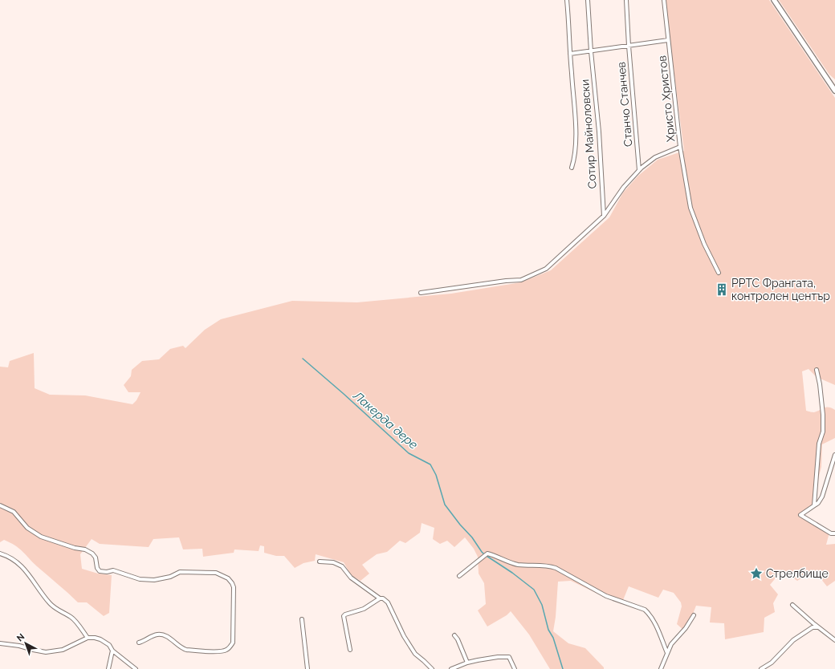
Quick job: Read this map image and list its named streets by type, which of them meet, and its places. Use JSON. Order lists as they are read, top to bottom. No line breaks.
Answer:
{"streets":{"street":["Христо Христов","Станчо Станчев","Сотир Майноловски"]},"crossings":[["Христо Христов","Станчо Станчев"],["Христо Христов","Сотир Майноловски"]],"water":["Лакерда дере"],"places":{"building":["РРТС Франгата, контролен център"],"place":["Стрелбище"]},"north":"top left"}
